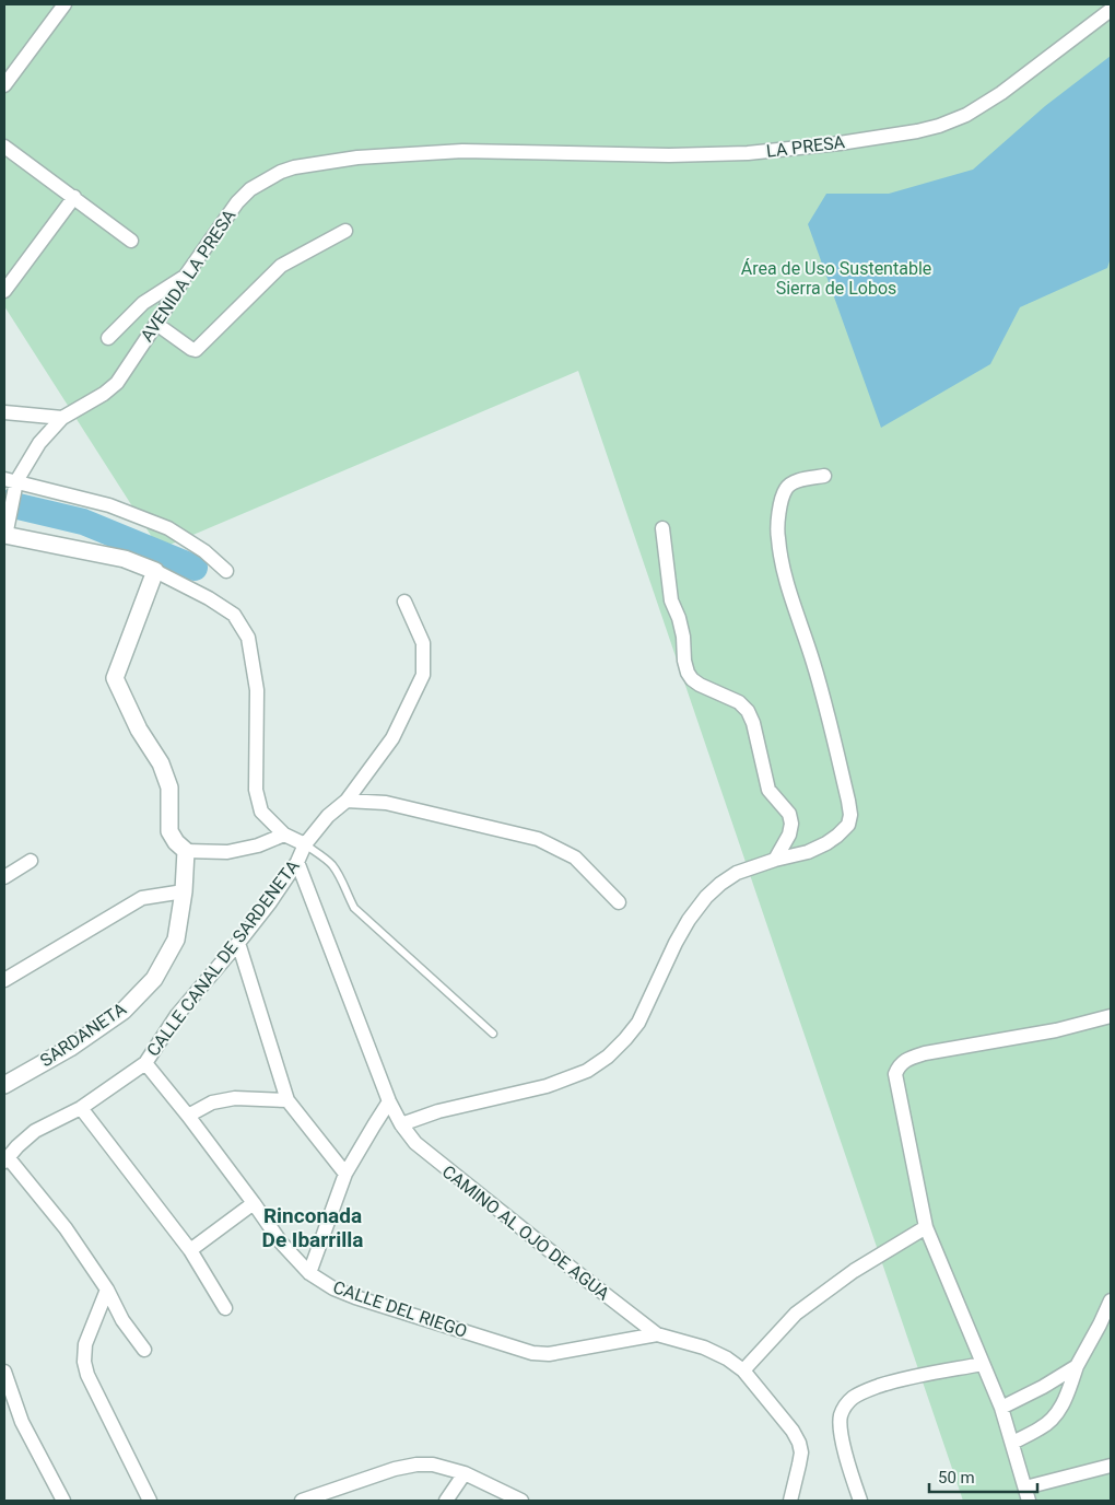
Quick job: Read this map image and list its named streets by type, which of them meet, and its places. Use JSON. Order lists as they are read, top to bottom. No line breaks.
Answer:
{"streets":{"street":["LA PRESA","AVENIDA LA PRESA","CALLE CANAL DE SARDENETA","SARDANETA","CAMINO AL OJO DE AGUA","CALLE DEL RIEGO"]},"crossings":[["LA PRESA","AVENIDA LA PRESA"],["CALLE CANAL DE SARDENETA","CAMINO AL OJO DE AGUA"],["CALLE CANAL DE SARDENETA","CALLE DEL RIEGO"],["CAMINO AL OJO DE AGUA","CALLE DEL RIEGO"]],"districts":["Rinconada De Ibarrilla"],"parks":["Área de Uso Sustentable Sierra de Lobos"],"scale_bar":"50 m"}
